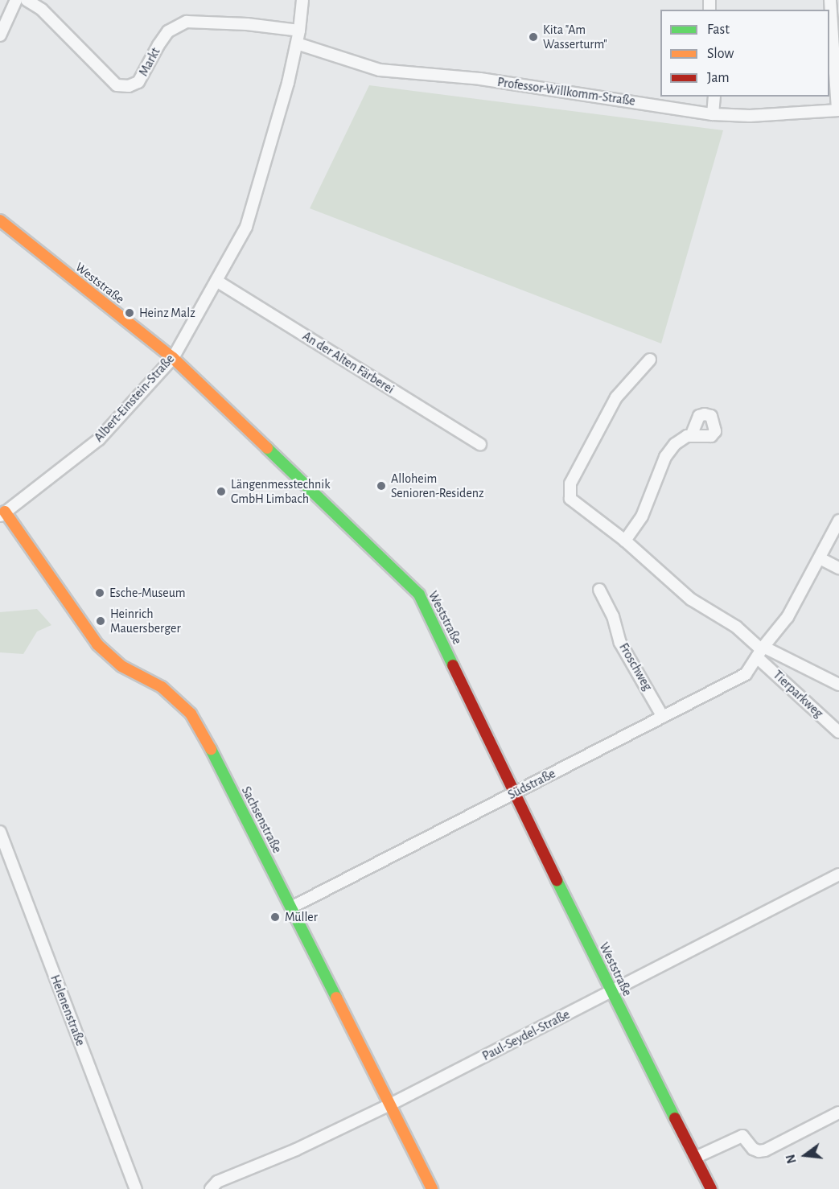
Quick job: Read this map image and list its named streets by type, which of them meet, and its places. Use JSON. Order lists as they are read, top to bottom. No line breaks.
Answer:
{"streets":{"main road":["Weststraße","Sachsenstraße"],"street":["Markt","Professor-Willkomm-Straße","An der Alten Färberei","Albert-Einstein-Straße","Froschweg","Tierparkweg","Südstraße","Helenenstraße","Paul-Seydel-Straße"]},"crossings":[["Markt","Albert-Einstein-Straße"],["Professor-Willkomm-Straße","Albert-Einstein-Straße"],["Weststraße","Albert-Einstein-Straße"],["Weststraße","Südstraße"],["Weststraße","Paul-Seydel-Straße"],["An der Alten Färberei","Albert-Einstein-Straße"],["Albert-Einstein-Straße","Sachsenstraße"],["Froschweg","Südstraße"],["Tierparkweg","Südstraße"],["Südstraße","Sachsenstraße"],["Sachsenstraße","Paul-Seydel-Straße"]],"places":["Kita \"Am Wasserturm\"","Heinz Malz","Alloheim Senioren-Residenz","Längenmesstechnik GmbH Limbach","Esche-Museum","Heinrich Mauersberger","Müller"],"legend":["Fast","Slow","Jam"],"north":"left"}
